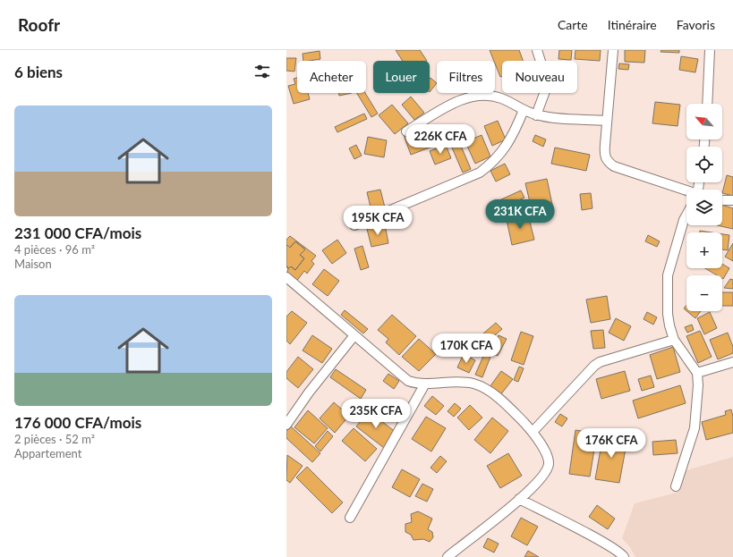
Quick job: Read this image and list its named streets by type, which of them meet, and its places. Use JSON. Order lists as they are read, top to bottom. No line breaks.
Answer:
{"north":"top left","page":{"header":"Roofr","nav":["Carte","Itinéraire","Favoris"],"heading":"6 biens","chip":["Acheter","Louer","Filtres","Nouveau"],"list":[{"name":"231 000 CFA/mois","note":"4 pièces · 96 m² · Maison"},{"name":"176 000 CFA/mois","note":"2 pièces · 52 m² · Appartement"}],"map_buttons":["+","−"],"price":["226K CFA","231K CFA","195K CFA","170K CFA","235K CFA","176K CFA"]}}
